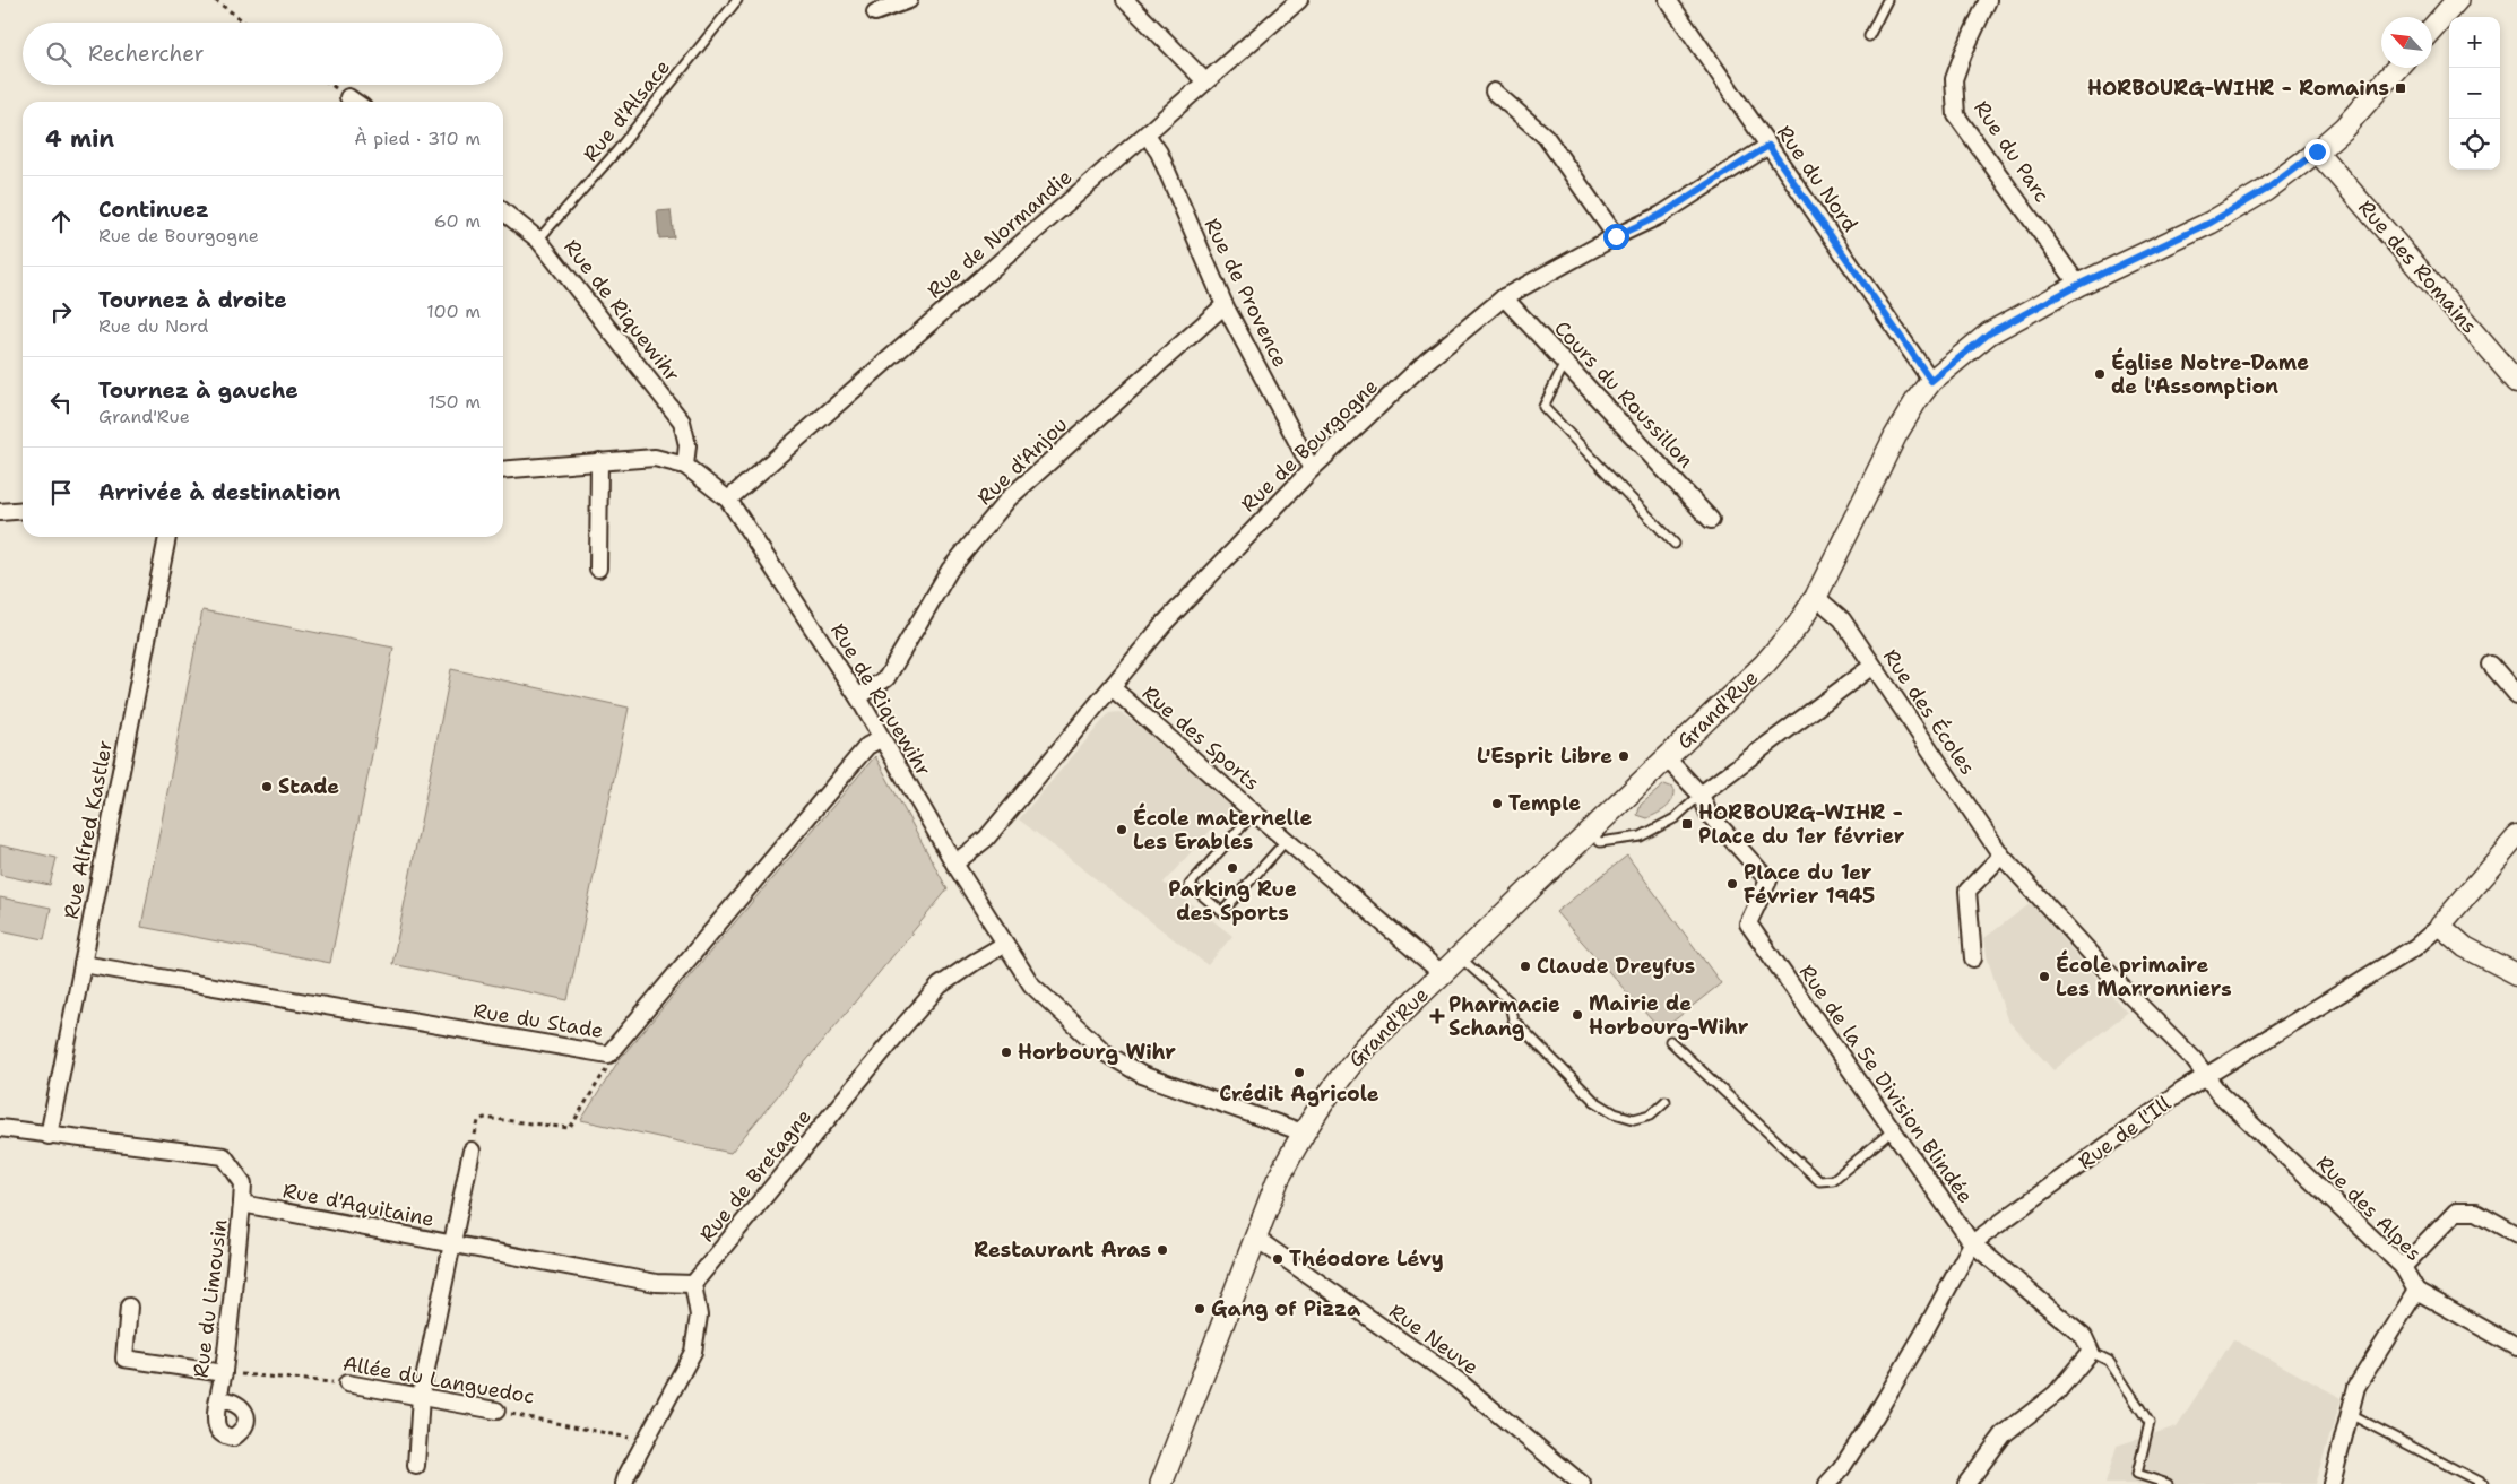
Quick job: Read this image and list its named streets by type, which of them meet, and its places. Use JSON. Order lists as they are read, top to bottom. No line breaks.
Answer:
{"streets":{"main road":["Grand'Rue"],"street":["Rue du Parc","Rue du Nord","Rue de Normandie","Rue des Romains","Rue de Provence","Rue de Riquewihr","Cours du Roussillon","Rue de Bourgogne","Rue d'Anjou","Rue des Écoles","Rue des Sports","Rue Alfred Kastler","Rue du Stade","Rue de la 5e Division Blindée","Rue de l'Ill","Rue de Bretagne","Rue d'Aquitaine","Rue des Alpes","Rue du Limousin","Rue Neuve","Allée du Languedoc"],"lane":["Rue d'Alsace"]},"crossings":[["Rue d'Alsace","Rue de Riquewihr"],["Rue du Parc","Grand'Rue"],["Rue du Nord","Rue de Bourgogne"],["Rue du Nord","Grand'Rue"],["Rue de Normandie","Rue de Provence"],["Rue de Normandie","Rue de Riquewihr"],["Rue des Romains","Grand'Rue"],["Rue de Provence","Rue de Bourgogne"],["Rue de Provence","Rue d'Anjou"],["Rue de Riquewihr","Rue de Bourgogne"],["Rue de Riquewihr","Rue d'Anjou"],["Rue de Riquewihr","Grand'Rue"],["Rue de Riquewihr","Rue du Stade"],["Rue de Riquewihr","Rue de Bretagne"],["Cours du Roussillon","Rue de Bourgogne"],["Rue de Bourgogne","Rue des Sports"],["Grand'Rue","Rue des Écoles"],["Grand'Rue","Rue des Sports"],["Grand'Rue","Rue Neuve"],["Rue des Écoles","Rue de l'Ill"],["Rue des Écoles","Rue des Alpes"],["Rue Alfred Kastler","Rue du Stade"],["Rue de la 5e Division Blindée","Rue de l'Ill"],["Rue de l'Ill","Rue des Alpes"],["Rue de Bretagne","Rue d'Aquitaine"],["Rue d'Aquitaine","Rue du Limousin"],["Rue du Limousin","Allée du Languedoc"]],"places":{"transit":["HORBOURG-WIHR - Romains","HORBOURG-WIHR - Place du 1er février"],"other":["Église Notre-Dame de l'Assomption","L'Esprit Libre","Stade","Temple","École maternelle Les Erables","Parking Rue des Sports","Place du 1er Février 1945","Claude Dreyfus","École primaire Les Marronniers","Mairie de Horbourg-Wihr","Horbourg Wihr","Crédit Agricole","Restaurant Aras","Théodore Lévy","Gang of Pizza"],"health":["Pharmacie Schang"]},"north":"top left","page":{"map_buttons":["+","−"],"search":"Rechercher","heading":["4 min","À pied · 310 m"],"list":[["Continuez","Rue de Bourgogne","60 m"],["Tournez à droite","Rue du Nord","100 m"],["Tournez à gauche","Grand'Rue","150 m"],"Arrivée à destination"]}}
